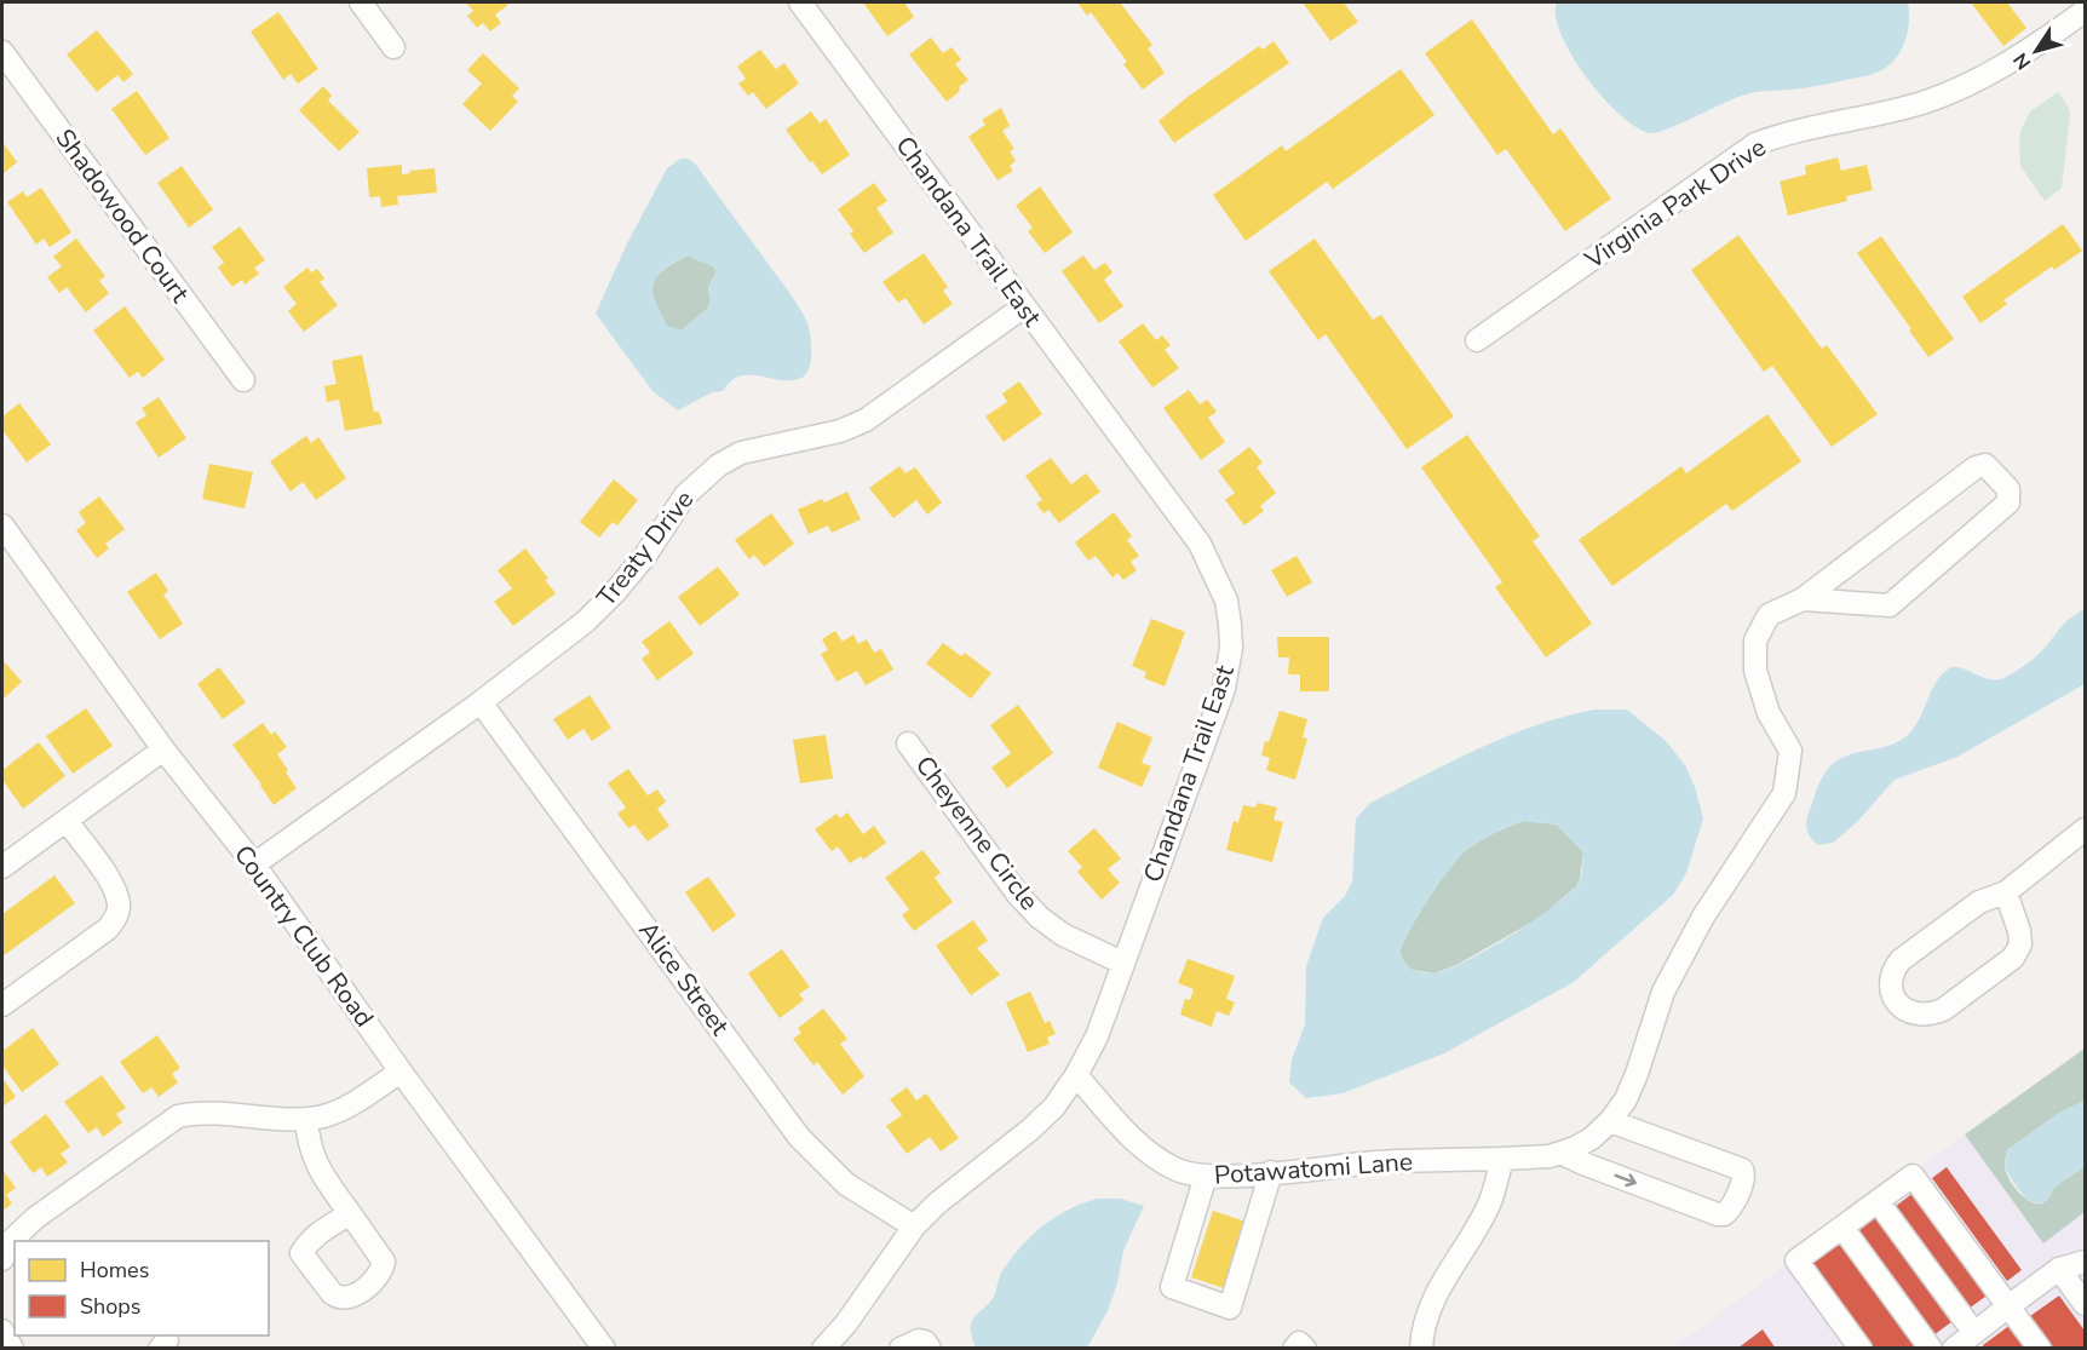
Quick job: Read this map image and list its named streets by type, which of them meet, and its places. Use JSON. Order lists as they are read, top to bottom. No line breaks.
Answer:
{"streets":{"street":["Virginia Park Drive","Shadowood Court","Chandana Trail East","Treaty Drive","Cheyenne Circle","Country Club Road","Alice Street","Potawatomi Lane"]},"crossings":[["Chandana Trail East","Treaty Drive"],["Chandana Trail East","Cheyenne Circle"],["Chandana Trail East","Alice Street"],["Chandana Trail East","Potawatomi Lane"],["Treaty Drive","Country Club Road"],["Treaty Drive","Alice Street"]],"legend":["Homes","Shops"],"north":"bottom left"}
